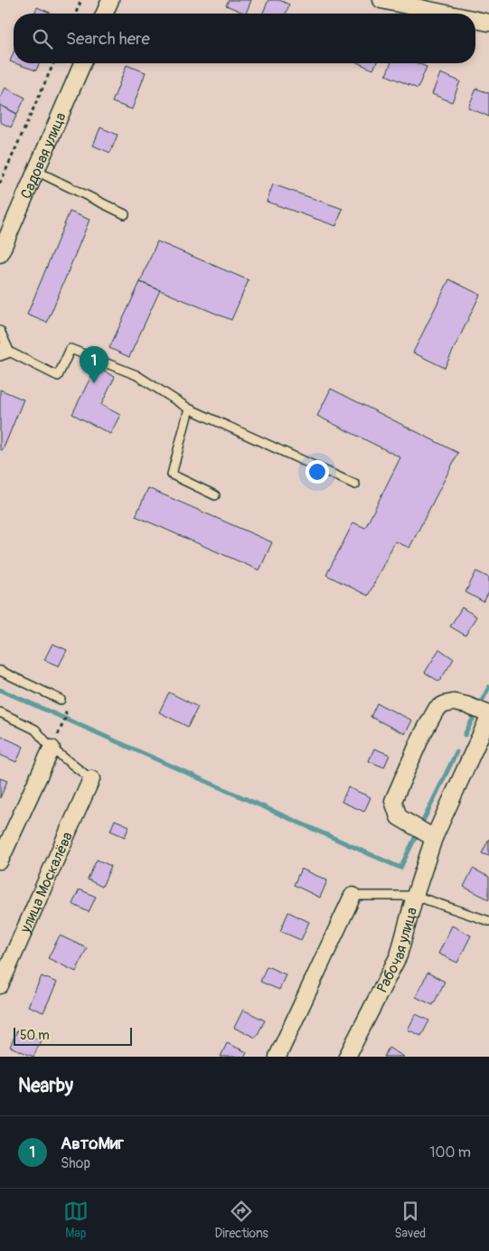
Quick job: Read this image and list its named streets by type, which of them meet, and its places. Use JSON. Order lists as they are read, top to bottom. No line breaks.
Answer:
{"streets":{"street":["Садовая улица","улица Москалёва","Рабочая улица"]},"scale_bar":"50 m","page":{"search":"Search here","pins":"1","scale":"50 m","heading":"Nearby","list":[{"mark":"1","name":"АвтоМиг","note":"Shop","value":"100 m"}],"nav":["Map","Directions","Saved"]}}
